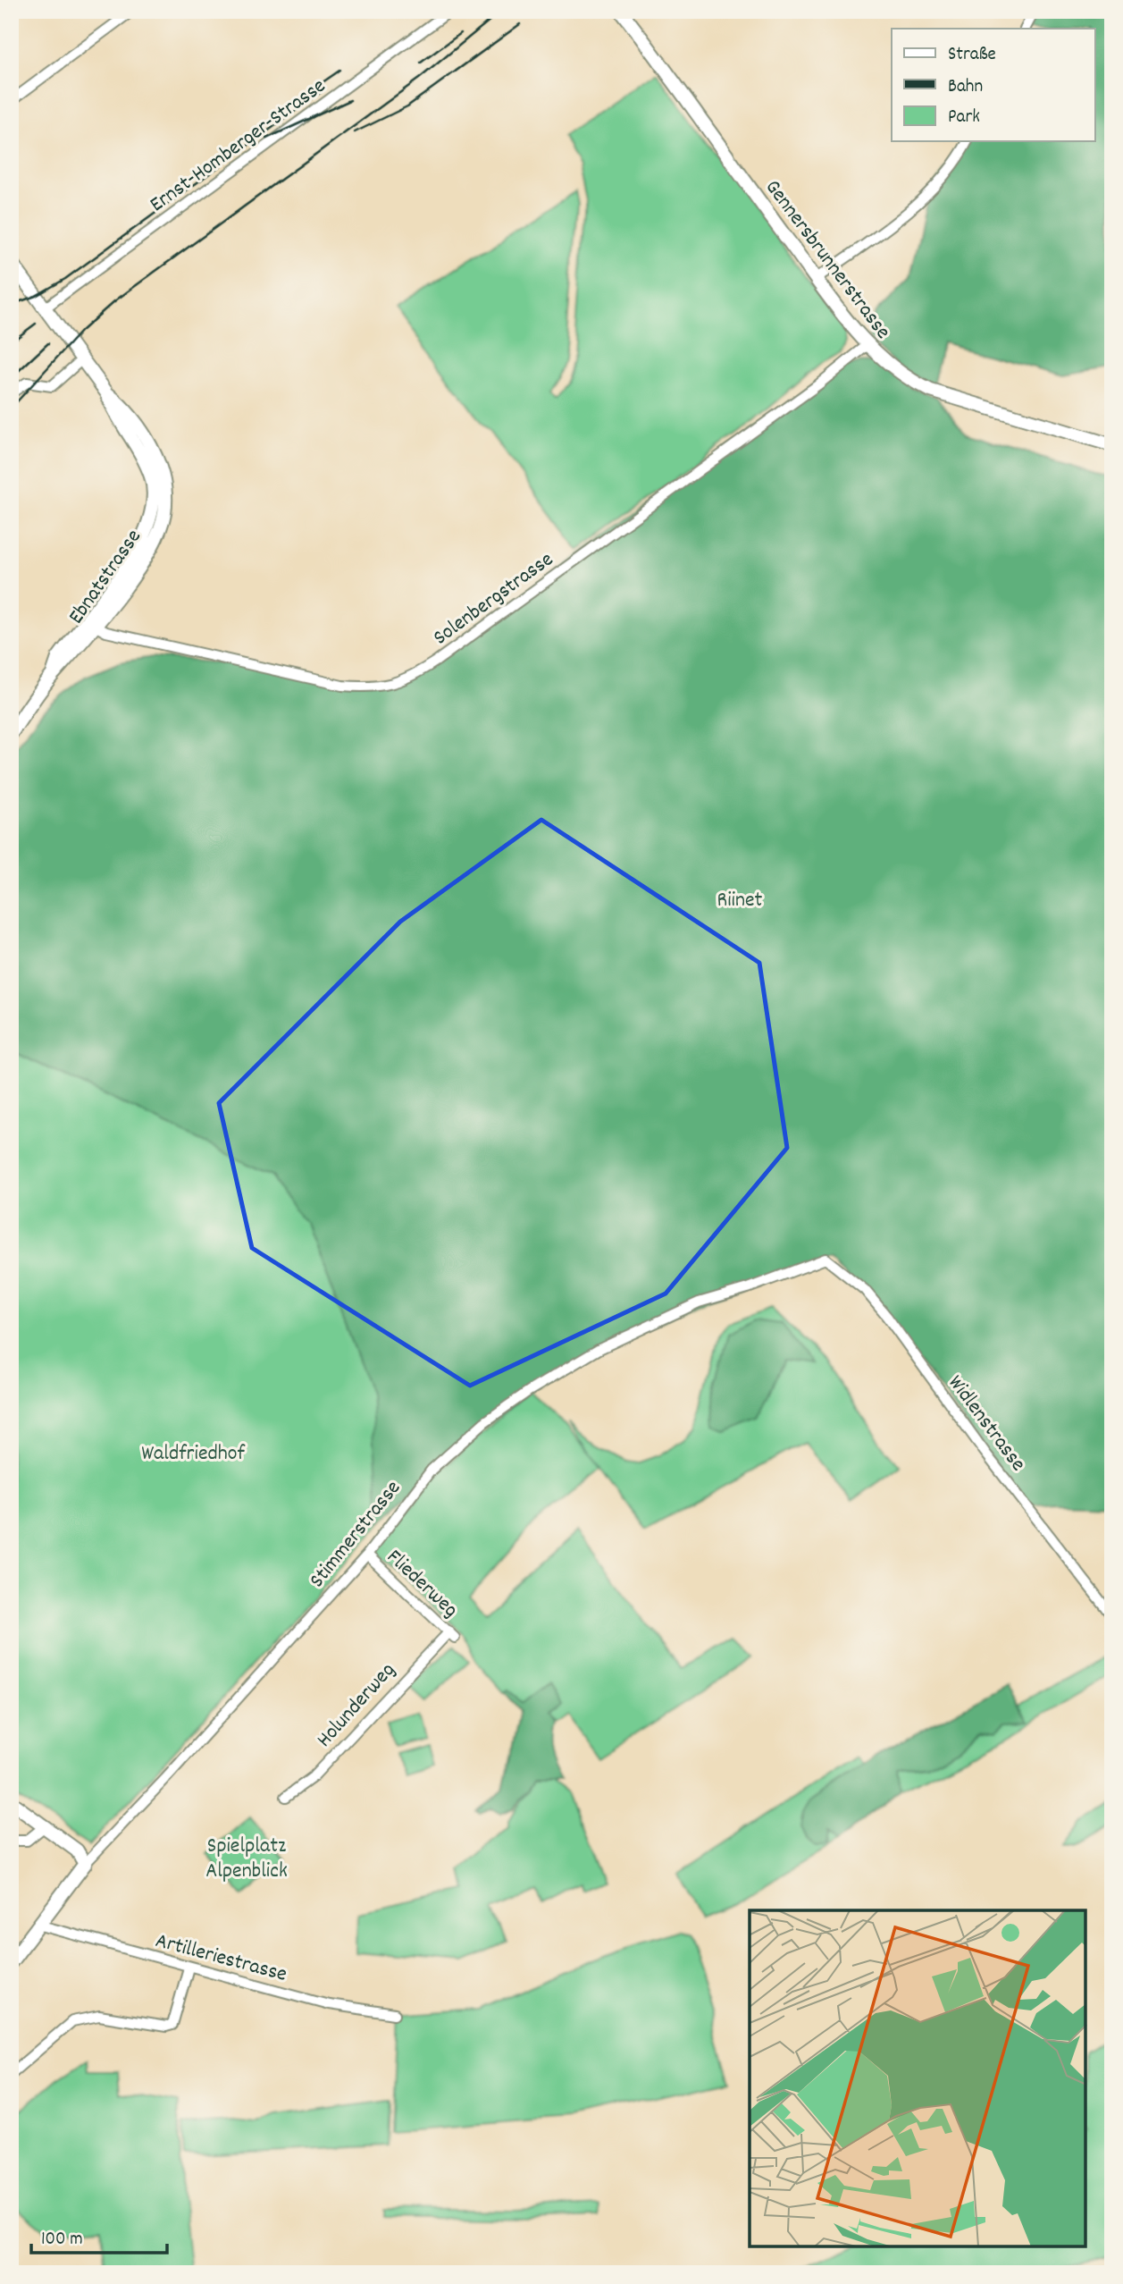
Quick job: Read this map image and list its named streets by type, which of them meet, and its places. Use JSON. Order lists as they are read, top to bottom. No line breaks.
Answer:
{"streets":{"street":["Ernst-Homberger-Strasse","Gennersbrunnerstrasse","Ebnatstrasse","Solenbergstrasse","Widlenstrasse","Stimmerstrasse","Fliederweg","Holunderweg","Artilleriestrasse"]},"crossings":[["Ernst-Homberger-Strasse","Ebnatstrasse"],["Gennersbrunnerstrasse","Solenbergstrasse"],["Ebnatstrasse","Solenbergstrasse"],["Widlenstrasse","Stimmerstrasse"],["Stimmerstrasse","Fliederweg"],["Stimmerstrasse","Artilleriestrasse"],["Fliederweg","Holunderweg"]],"parks":["Riinet","Waldfriedhof","Spielplatz Alpenblick"],"legend":["Straße","Bahn","Park"],"scale_bar":"100 m"}
